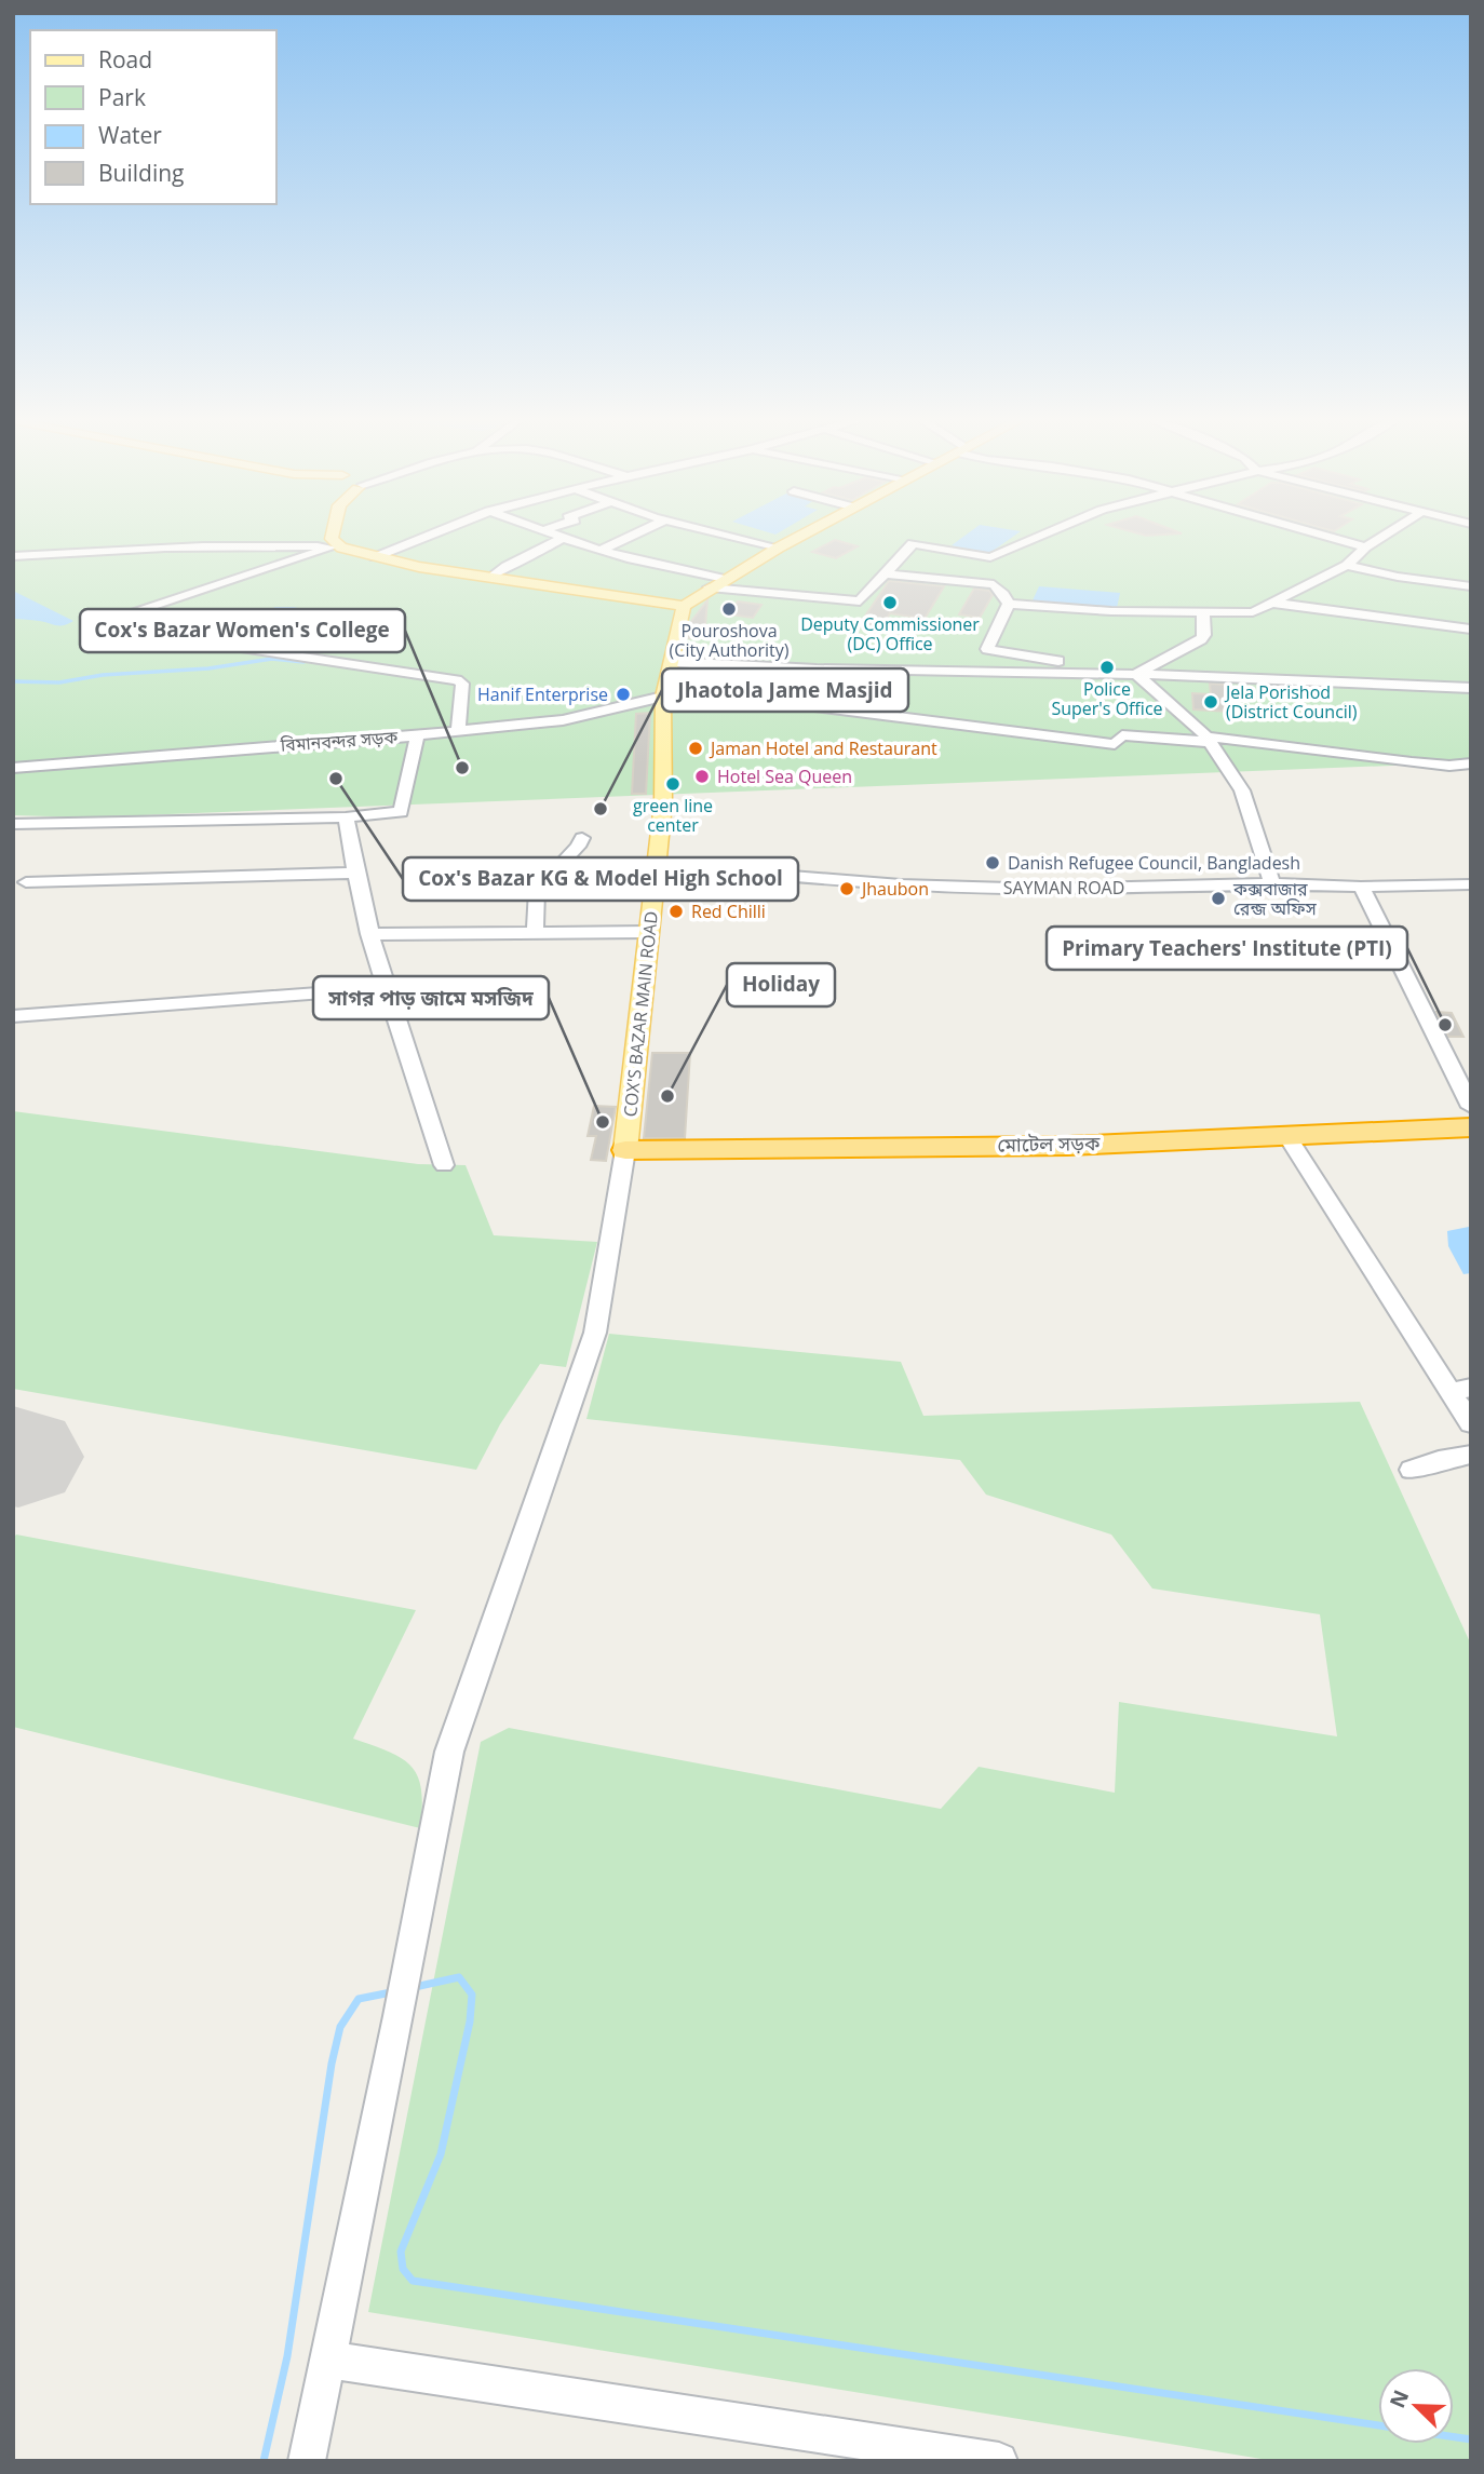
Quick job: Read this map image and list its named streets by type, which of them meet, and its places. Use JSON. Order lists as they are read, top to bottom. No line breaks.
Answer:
{"streets":{"highway":["মোটেল সড়ক"],"main road":["COX'S BAZAR MAIN ROAD"],"street":["বিমানবন্দর সড়ক","SAYMAN ROAD"]},"crossings":[["বিমানবন্দর সড়ক","COX'S BAZAR MAIN ROAD"],["SAYMAN ROAD","COX'S BAZAR MAIN ROAD"],["COX'S BAZAR MAIN ROAD","মোটেল সড়ক"]],"places":["Deputy Commissioner (DC) Office","Pouroshova (City Authority)","Police Super's Office","Hanif Enterprise","Jela Porishod (District Council)","Jaman Hotel and Restaurant","Cox's Bazar Women's College","Hotel Sea Queen","Cox's Bazar KG & Model High School","green line center","Jhaotola Jame Masjid","Danish Refugee Council, Bangladesh","Jhaubon","কক্সবাজার রেন্জ অফিস","Red Chilli","Primary Teachers' Institute (PTI)","Holiday","সাগর পাড় জামে মসজিদ"],"legend":["Road","Park","Water","Building"],"north":"top left"}
